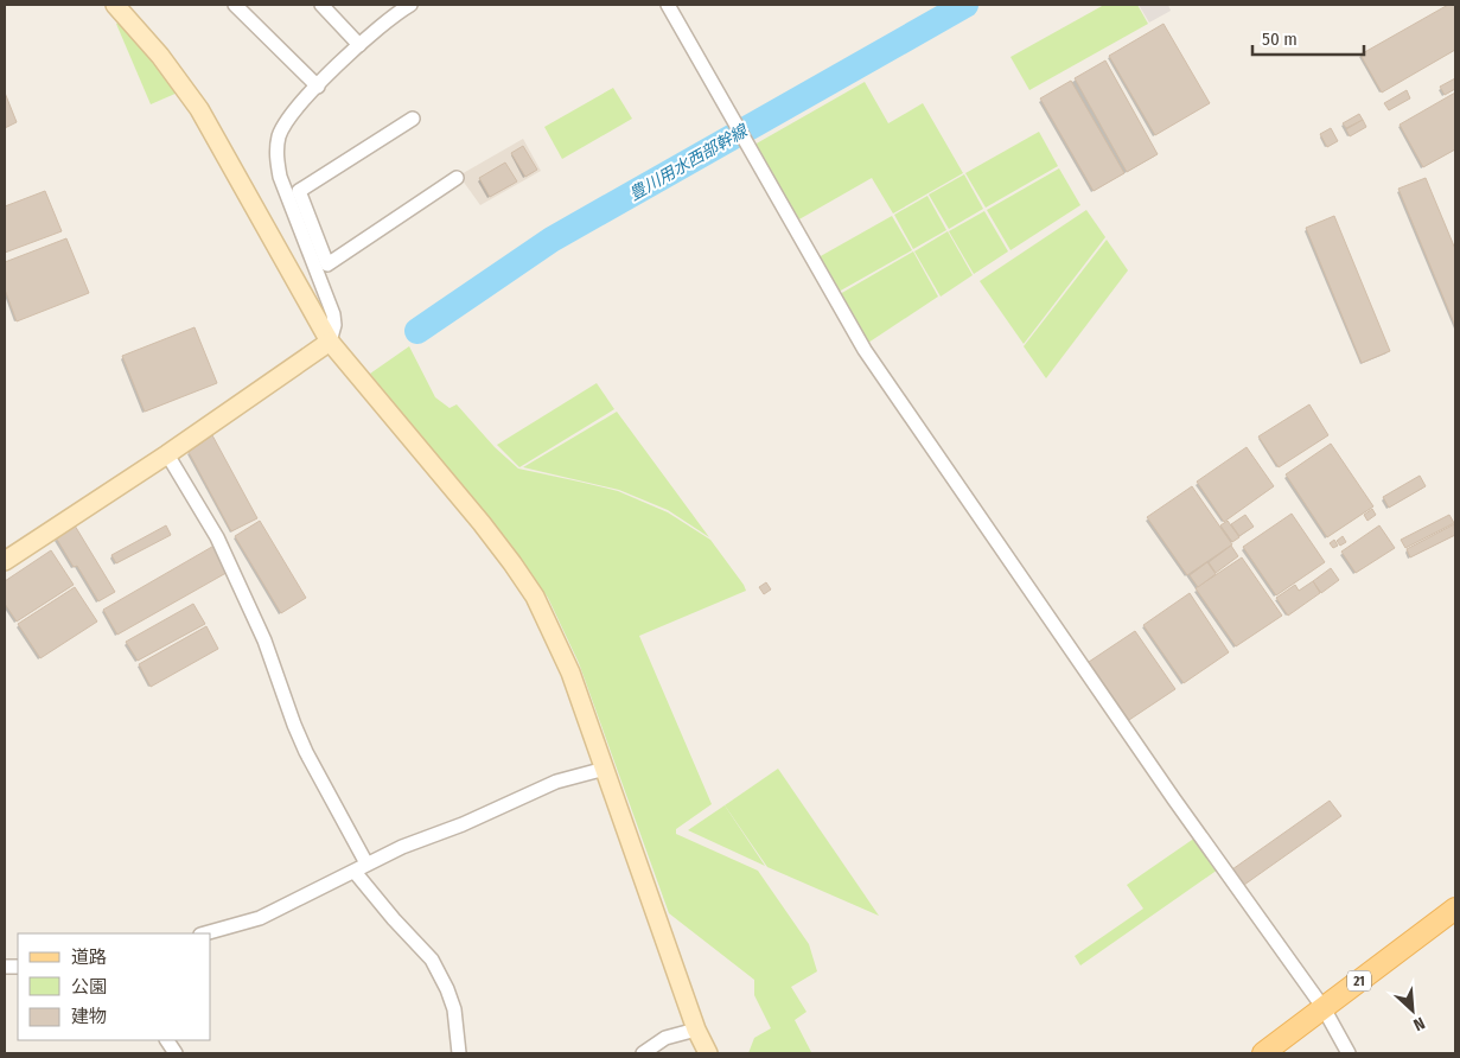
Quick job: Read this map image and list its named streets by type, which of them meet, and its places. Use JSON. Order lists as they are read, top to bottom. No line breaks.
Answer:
{"streets":{"main road":["21"]},"water":["豊川用水西部幹線"],"legend":["道路","公園","建物"],"scale_bar":"50 m","north":"bottom right"}
